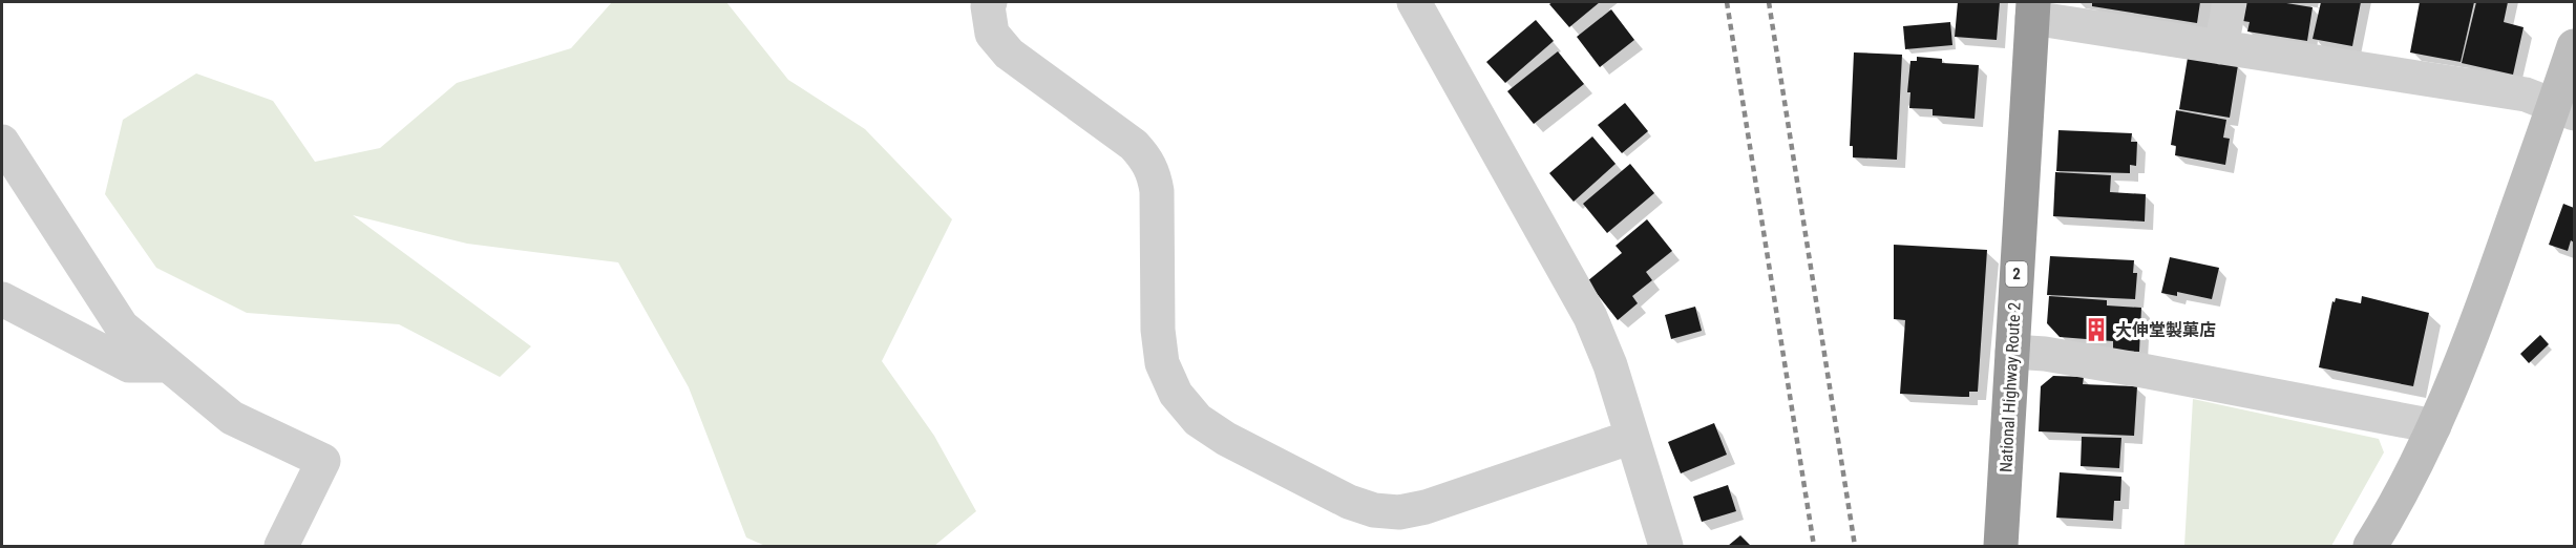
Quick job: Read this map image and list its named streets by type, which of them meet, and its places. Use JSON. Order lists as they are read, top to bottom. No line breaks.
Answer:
{"streets":{"highway":["2","National Highway Route 2"]},"places":{"building":["大伸堂製菓店"]}}
